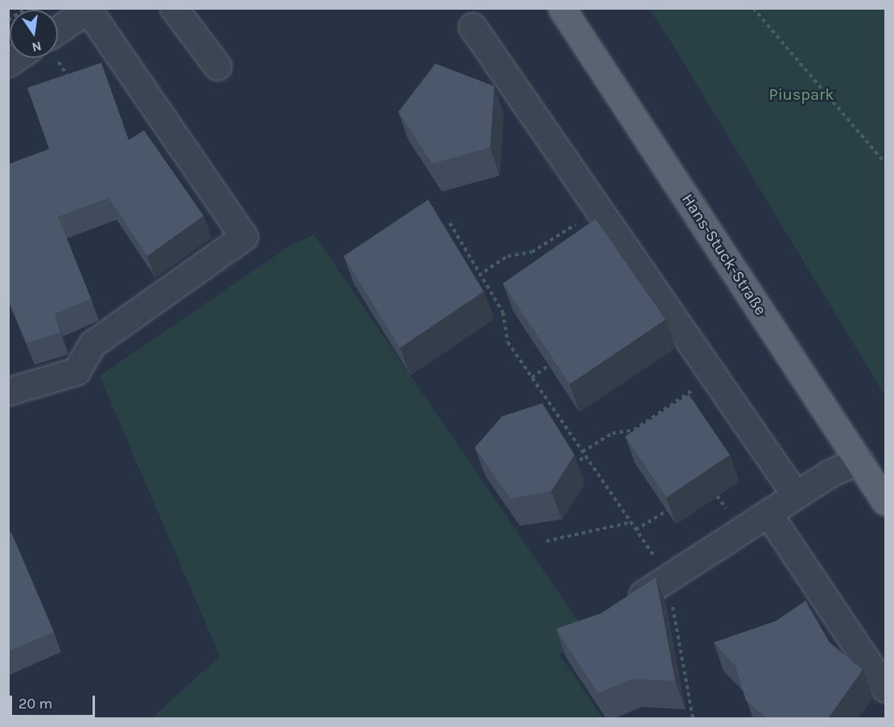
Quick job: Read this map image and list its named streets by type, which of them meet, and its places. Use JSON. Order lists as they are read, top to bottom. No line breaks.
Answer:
{"streets":{"main road":["Hans-Stuck-Straße"]},"parks":["Piuspark"],"scale_bar":"20 m","north":"bottom"}
